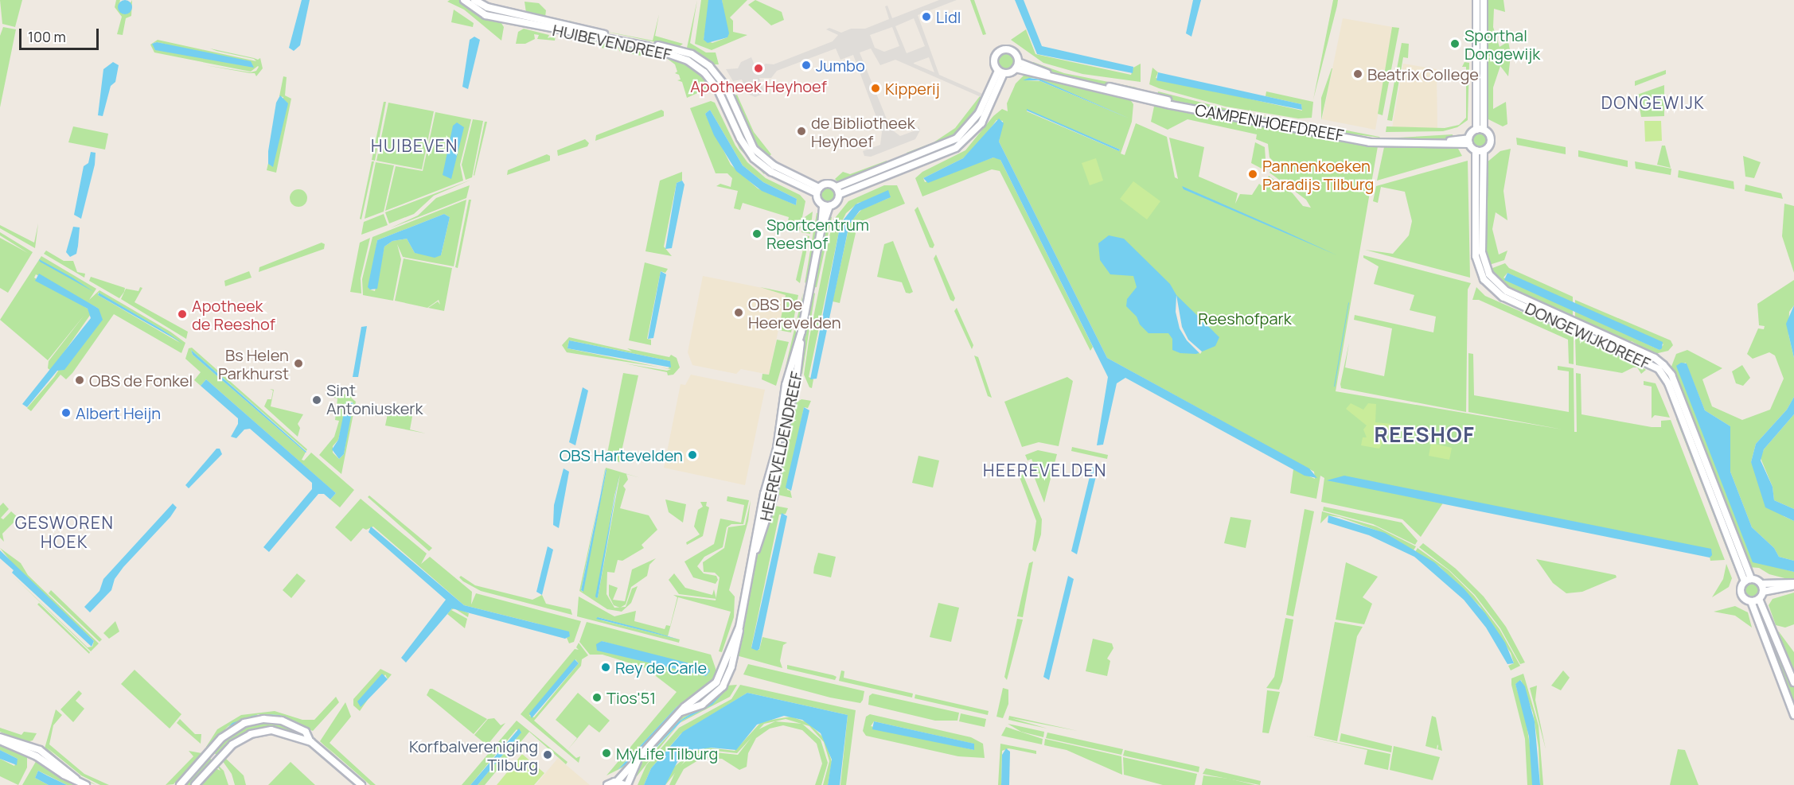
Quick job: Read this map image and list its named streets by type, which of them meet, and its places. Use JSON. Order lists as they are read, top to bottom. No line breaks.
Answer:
{"streets":{"street":["HUIBEVENDREEF","CAMPENHOEFDREEF","DONGEWIJKDREEF","HEEREVELDENDREEF"]},"crossings":[["HUIBEVENDREEF","HEEREVELDENDREEF"],["CAMPENHOEFDREEF","DONGEWIJKDREEF"]],"districts":["DONGEWIJK","HUIBEVEN","REESHOF","HEEREVELDEN","GESWOREN HOEK"],"parks":["Reeshofpark"],"places":["Lidl","Sporthal Dongewijk","Jumbo","Apotheek Heyhoef","Beatrix College","Kipperij","de Bibliotheek Heyhoef","Pannenkoeken Paradijs Tilburg","Sportcentrum Reeshof","OBS De Heerevelden","Apotheek de Reeshof","Bs Helen Parkhurst","OBS de Fonkel","Sint Antoniuskerk","Albert Heijn","OBS Hartevelden","Rey de Carle","Tios'51","MyLife Tilburg","Korfbalvereniging Tilburg"],"scale_bar":"100 m"}
